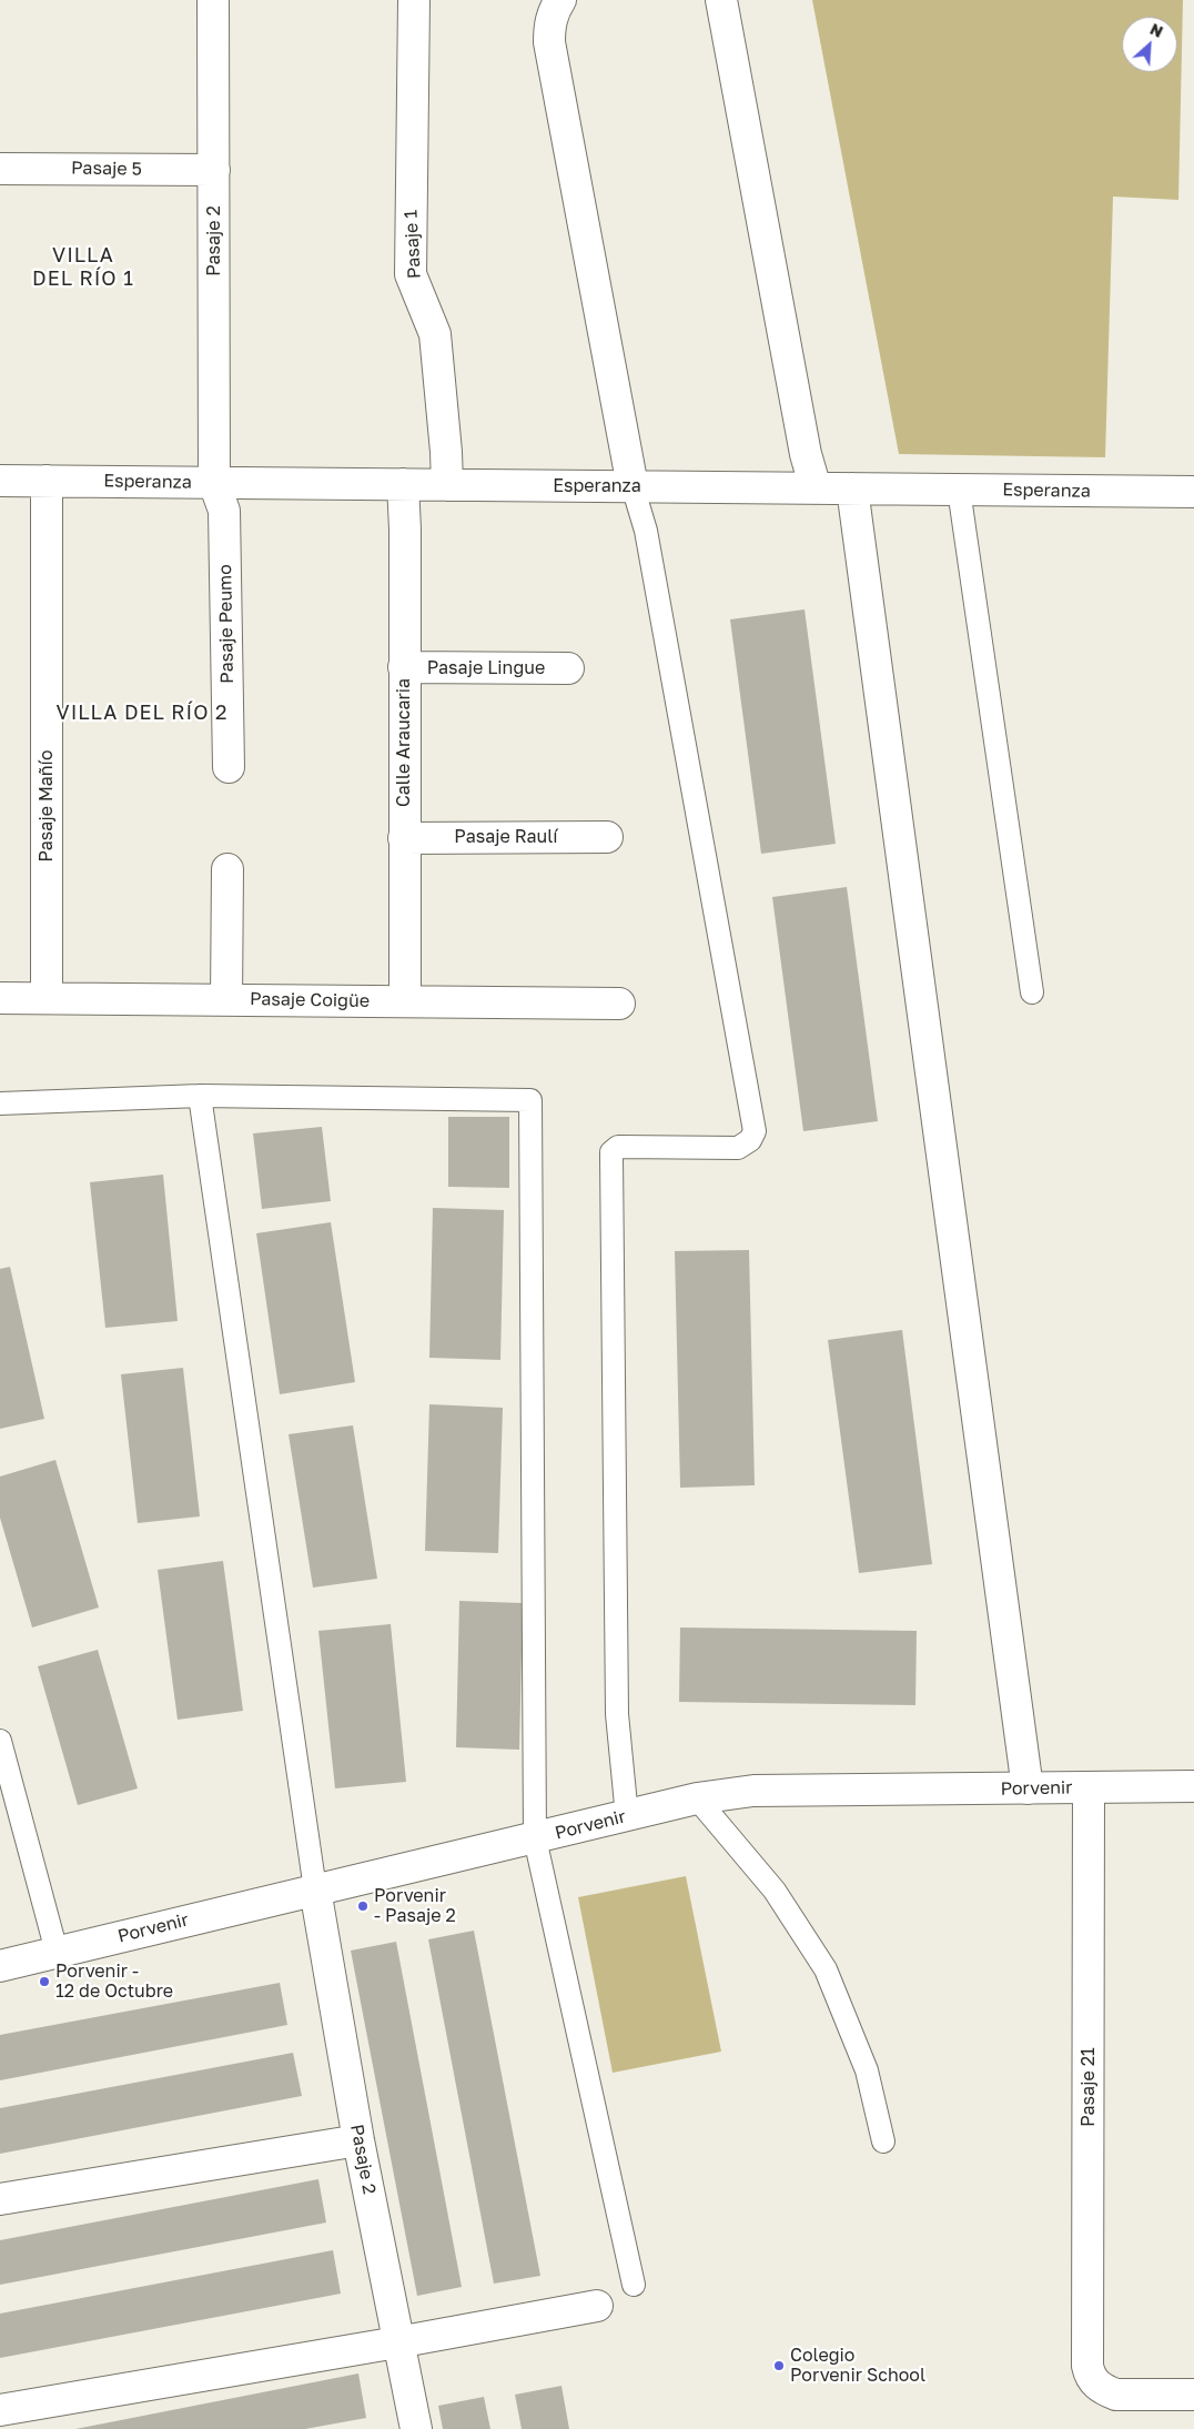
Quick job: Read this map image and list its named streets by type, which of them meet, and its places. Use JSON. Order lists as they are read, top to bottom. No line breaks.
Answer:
{"streets":{"street":["Pasaje 5","Pasaje 2","Pasaje 1","Esperanza","Pasaje Peumo","Pasaje Lingue","Calle Araucaria","Pasaje Mañío","Pasaje Raulí","Pasaje Coigüe","Porvenir","Pasaje 21"]},"crossings":[["Pasaje 5","Pasaje 2"],["Pasaje 2","Esperanza"],["Pasaje 2","Pasaje Peumo"],["Pasaje 2","Porvenir"],["Pasaje 1","Esperanza"],["Esperanza","Pasaje Peumo"],["Esperanza","Calle Araucaria"],["Esperanza","Pasaje Mañío"],["Pasaje Lingue","Calle Araucaria"],["Calle Araucaria","Pasaje Raulí"],["Calle Araucaria","Pasaje Coigüe"],["Pasaje Mañío","Pasaje Coigüe"],["Porvenir","Pasaje 21"]],"districts":["VILLA DEL RÍO 1","VILLA DEL RÍO 2"],"places":["Porvenir - Pasaje 2","Porvenir - 12 de Octubre","Colegio Porvenir School"],"north":"top right"}
